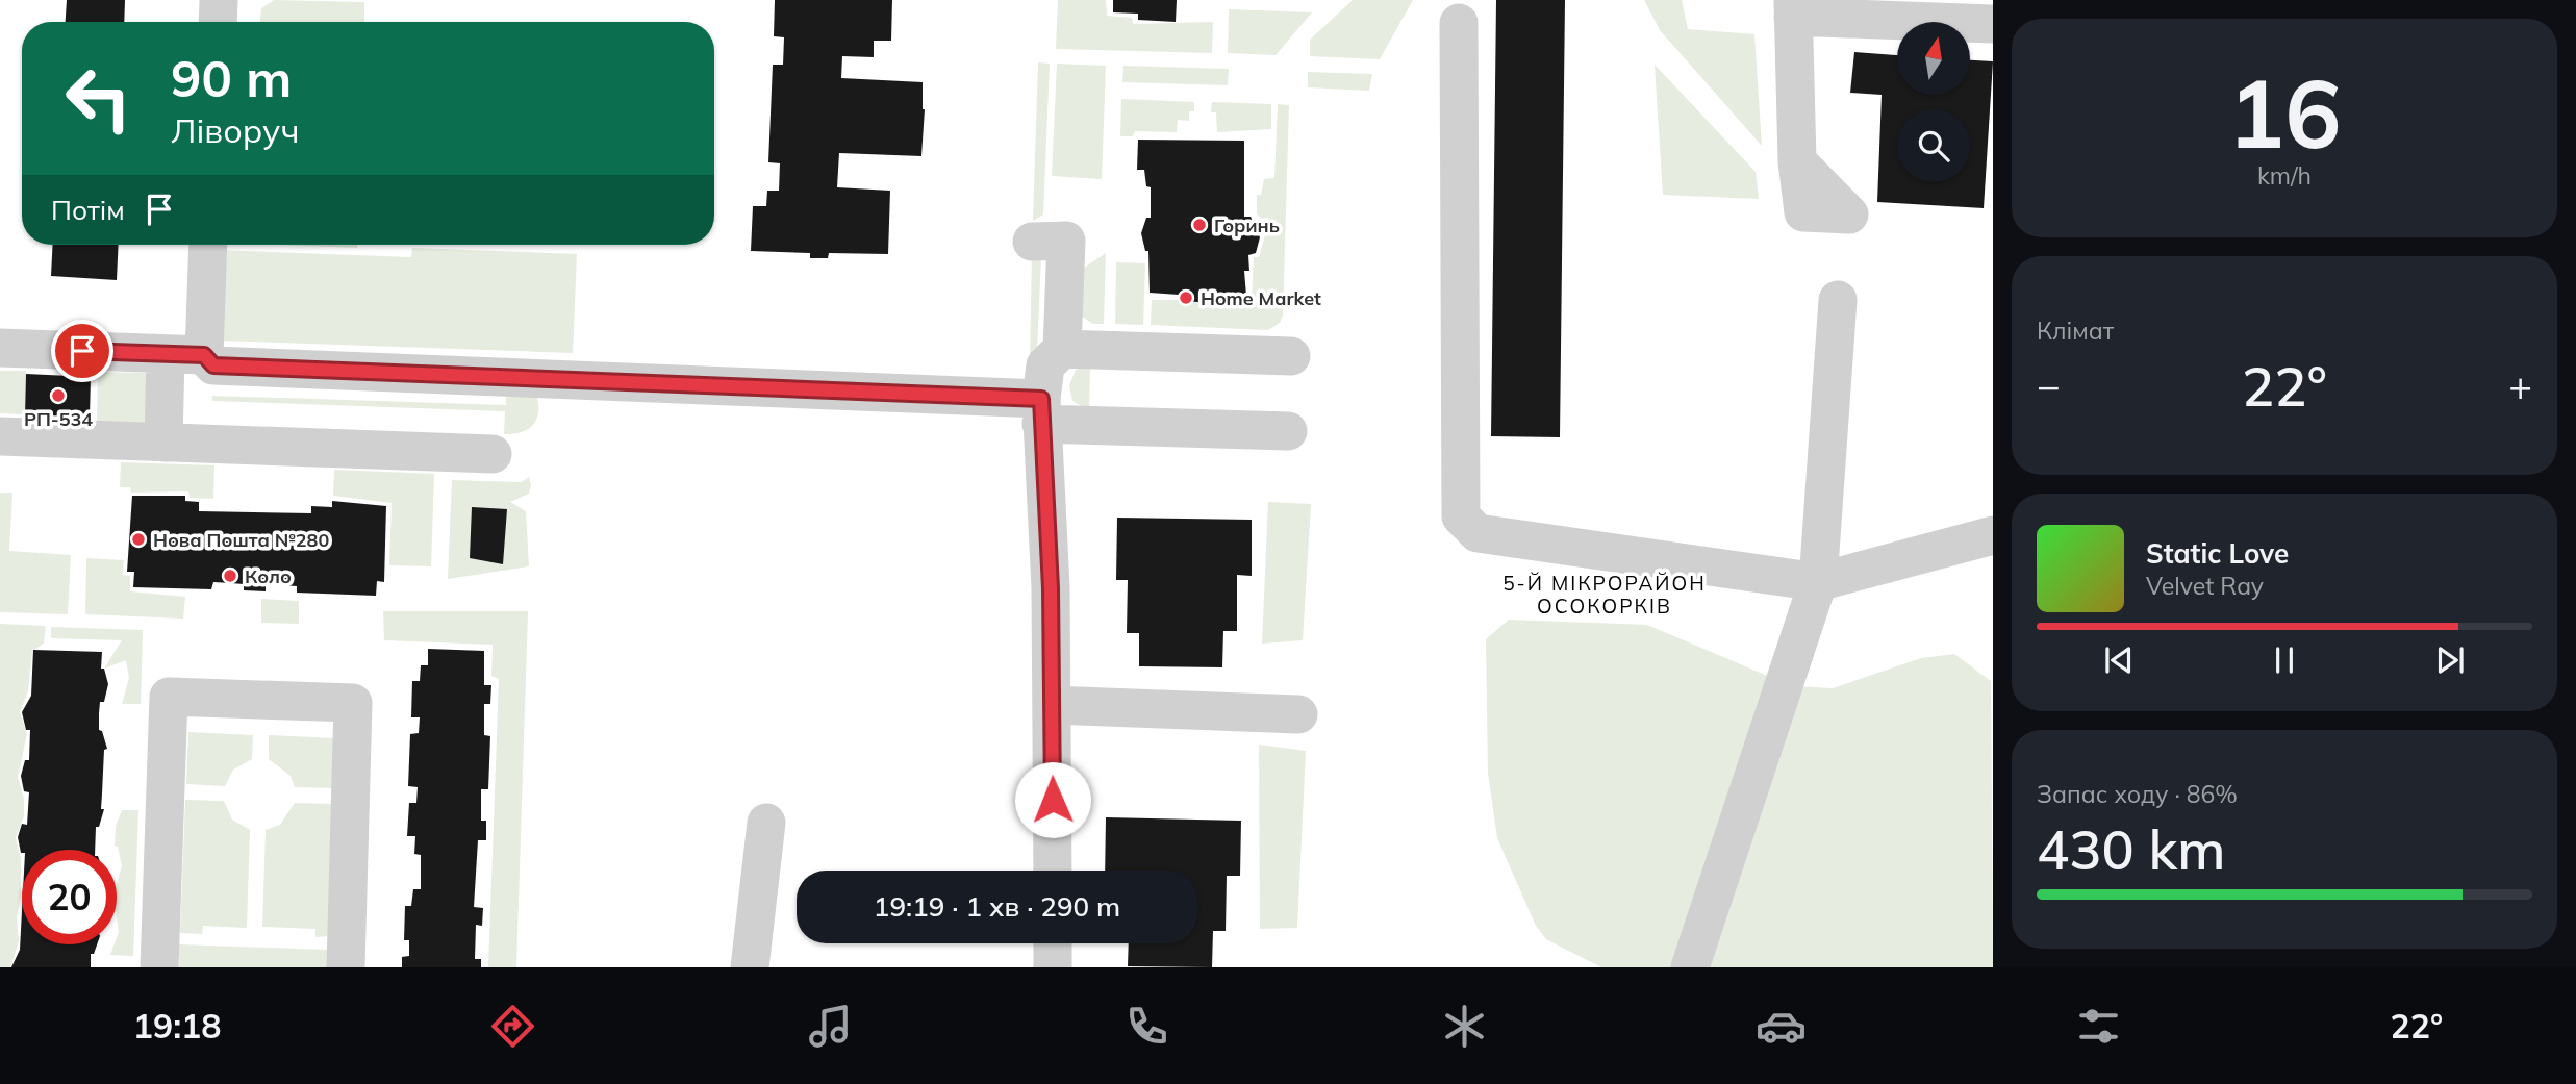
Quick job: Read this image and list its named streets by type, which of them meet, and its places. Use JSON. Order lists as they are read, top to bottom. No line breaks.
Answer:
{"districts":["5-Й МІКРОРАЙОН ОСОКОРКІВ"],"places":["Горинь","Home Market","РП-534","Нова Пошта №280","Коло"],"north":"top","page":{"tile":[["16","km/h"],"Клімат",["Запас ходу · 86%","430 km"]],"turn":["90 m","Ліворуч"],"then":"Потім","heat":["−","22°","+"],"song":["Static Love","Velvet Ray"],"limit":"20","trip":"19:19 · 1 хв · 290 m","tabs":["19:18","22°"]}}
